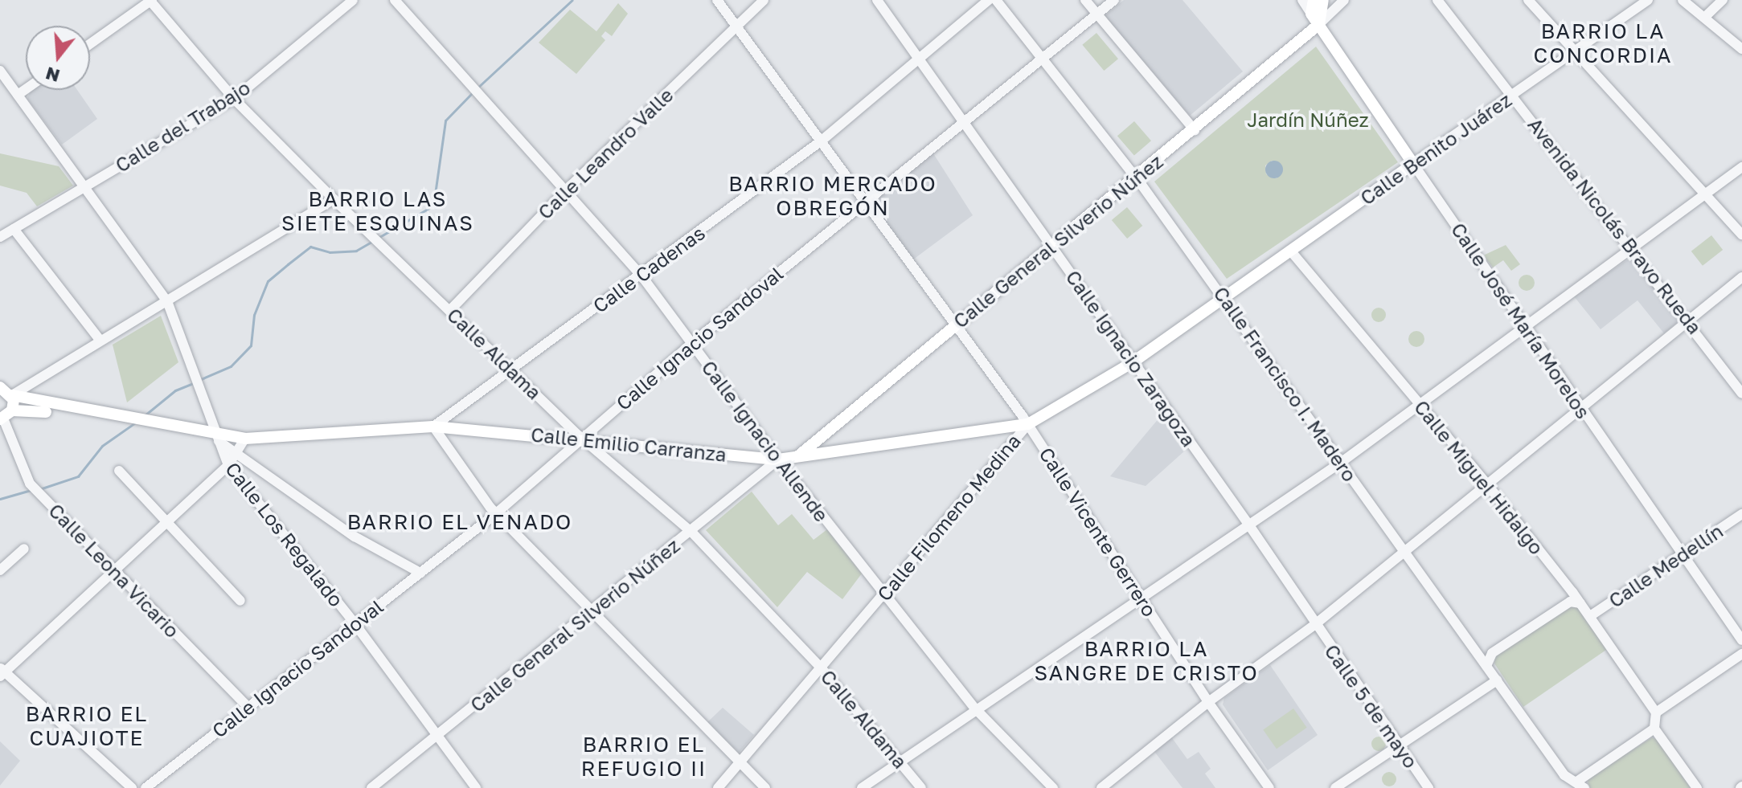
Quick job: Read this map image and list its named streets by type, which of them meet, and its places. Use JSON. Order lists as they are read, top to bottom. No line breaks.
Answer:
{"streets":{"main road":["Calle Benito Juárez","Calle General Silverio Núñez","Calle José María Morelos","Calle Emilio Carranza","Calle Filomeno Medina"],"street":["Calle del Trabajo","Calle Leandro Valle","Avenida Nicolás Bravo Rueda","Calle Cadenas","Calle Ignacio Sandoval","Calle Aldama","Calle Ignacio Zaragoza","Calle Francisco I. Madero","Calle Ignacio Allende","Calle Miguel Hidalgo","Calle Vicente Gerrero","Calle Los Regalado","Calle Medellín","Calle Leona Vicario","Calle 5 de mayo"]},"crossings":[["Calle del Trabajo","Calle Aldama"],["Calle del Trabajo","Calle Los Regalado"],["Calle Benito Juárez","Avenida Nicolás Bravo Rueda"],["Calle Benito Juárez","Calle José María Morelos"],["Calle Benito Juárez","Calle Francisco I. Madero"],["Calle Benito Juárez","Calle Miguel Hidalgo"],["Calle Benito Juárez","Calle Filomeno Medina"],["Calle Leandro Valle","Calle Aldama"],["Calle Leandro Valle","Calle Ignacio Allende"],["Calle Leandro Valle","Calle Vicente Gerrero"],["Calle General Silverio Núñez","Calle José María Morelos"],["Calle General Silverio Núñez","Calle Aldama"],["Calle General Silverio Núñez","Calle Ignacio Zaragoza"],["Calle General Silverio Núñez","Calle Francisco I. Madero"],["Calle General Silverio Núñez","Calle Ignacio Allende"],["Calle General Silverio Núñez","Calle Emilio Carranza"],["Calle General Silverio Núñez","Calle Vicente Gerrero"],["Calle General Silverio Núñez","Calle Los Regalado"],["Calle Cadenas","Calle Aldama"],["Calle Cadenas","Calle Ignacio Zaragoza"],["Calle Cadenas","Calle Ignacio Allende"],["Calle Cadenas","Calle Emilio Carranza"],["Calle Cadenas","Calle Vicente Gerrero"],["Calle José María Morelos","Calle Medellín"],["Calle Ignacio Sandoval","Calle Aldama"],["Calle Ignacio Sandoval","Calle Ignacio Zaragoza"],["Calle Ignacio Sandoval","Calle Francisco I. Madero"],["Calle Ignacio Sandoval","Calle Ignacio Allende"],["Calle Ignacio Sandoval","Calle Emilio Carranza"],["Calle Ignacio Sandoval","Calle Vicente Gerrero"],["Calle Ignacio Sandoval","Calle Los Regalado"],["Calle Ignacio Sandoval","Calle Leona Vicario"],["Calle Aldama","Calle Emilio Carranza"],["Calle Aldama","Calle Filomeno Medina"],["Calle Ignacio Zaragoza","Calle Filomeno Medina"],["Calle Ignacio Zaragoza","Calle 5 de mayo"],["Calle Francisco I. Madero","Calle Filomeno Medina"],["Calle Francisco I. Madero","Calle Medellín"],["Calle Ignacio Allende","Calle Emilio Carranza"],["Calle Ignacio Allende","Calle Filomeno Medina"],["Calle Emilio Carranza","Calle Filomeno Medina"],["Calle Emilio Carranza","Calle Vicente Gerrero"],["Calle Emilio Carranza","Calle Los Regalado"],["Calle Emilio Carranza","Calle Leona Vicario"],["Calle Miguel Hidalgo","Calle Medellín"],["Calle Filomeno Medina","Calle Vicente Gerrero"]],"districts":["BARRIO LA CONCORDIA","BARRIO MERCADO OBREGÓN","BARRIO LAS SIETE ESQUINAS","BARRIO EL VENADO","BARRIO LA SANGRE DE CRISTO","BARRIO EL CUAJIOTE","BARRIO EL REFUGIO II"],"parks":["Jardín Núñez"],"north":"bottom"}
